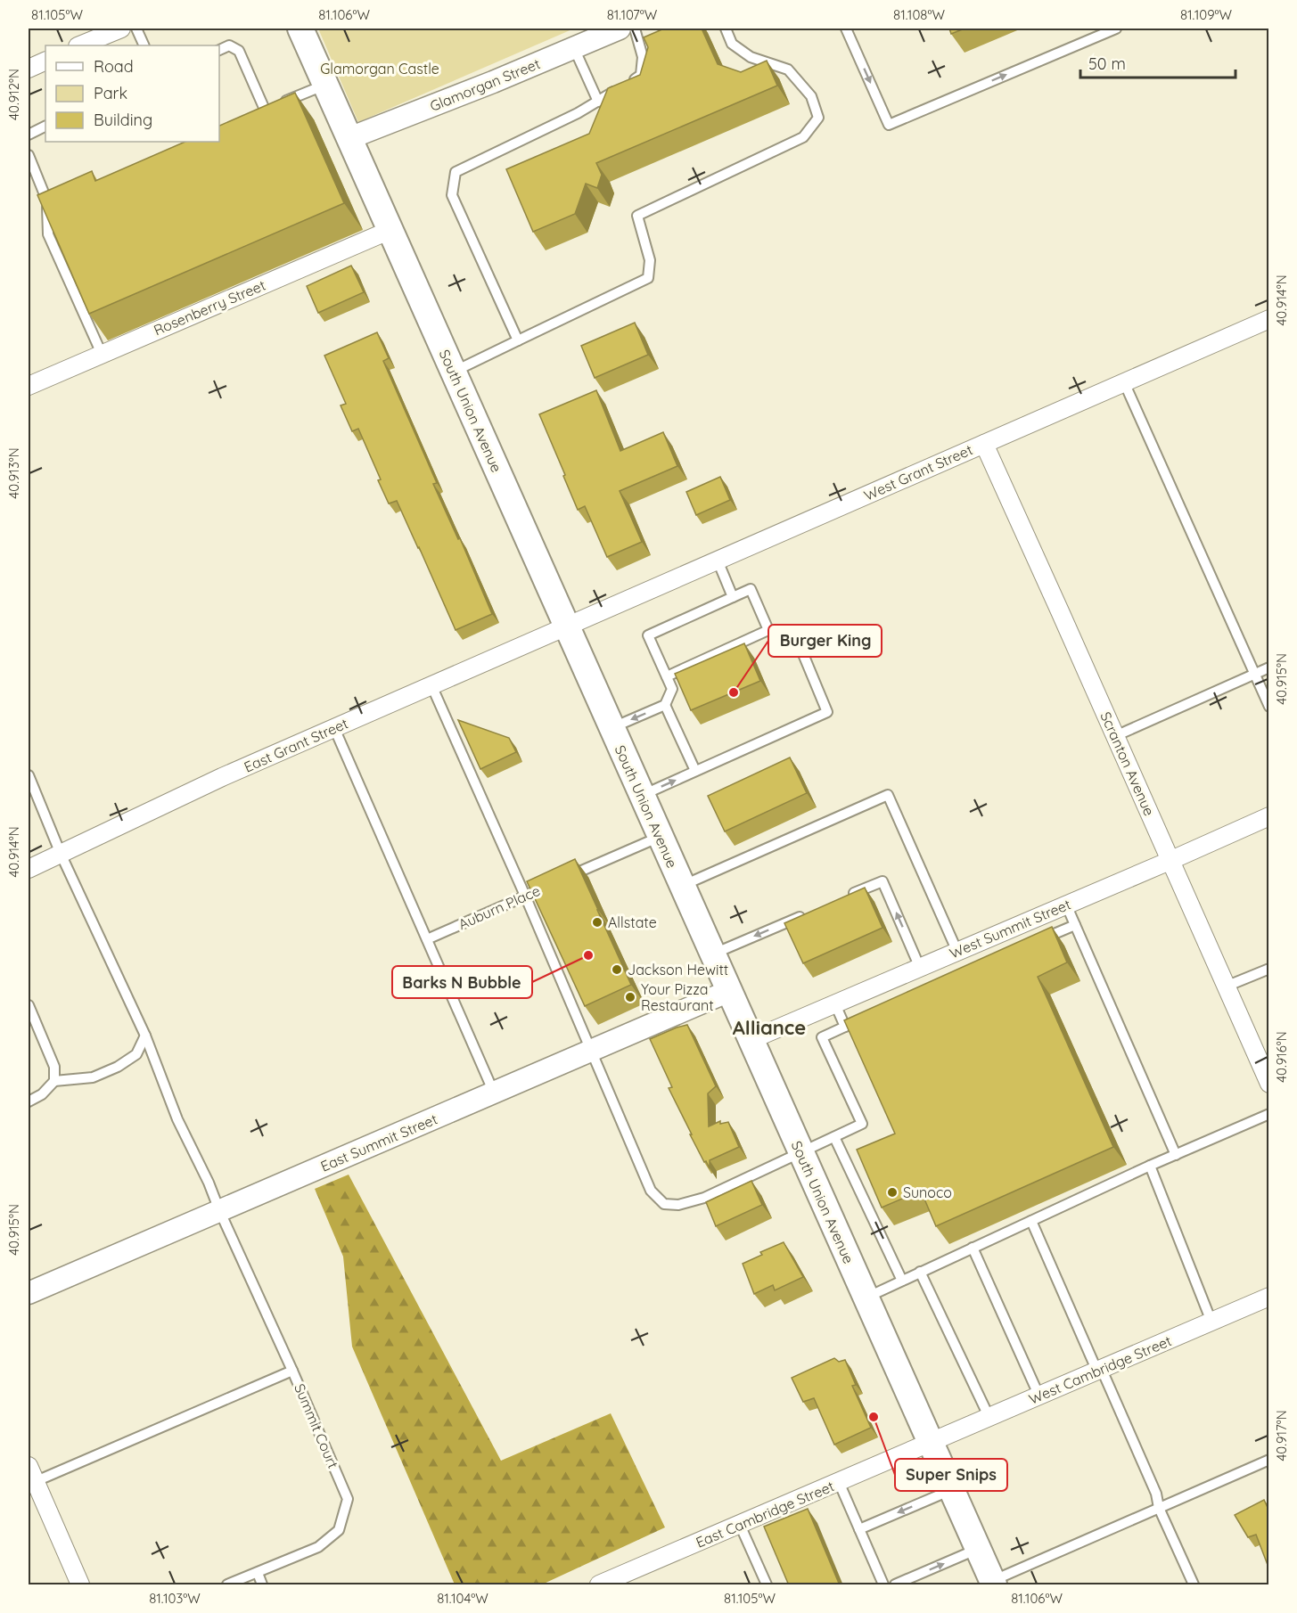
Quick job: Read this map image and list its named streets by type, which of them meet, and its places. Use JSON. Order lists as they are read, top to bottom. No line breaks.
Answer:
{"streets":{"main road":["South Union Avenue"],"street":["Glamorgan Street","Rosenberry Street","West Grant Street","East Grant Street","Scranton Avenue","West Summit Street","East Summit Street","West Cambridge Street","East Cambridge Street"],"lane":["Auburn Place","Summit Court"]},"crossings":[["Glamorgan Street","South Union Avenue"],["Rosenberry Street","South Union Avenue"],["South Union Avenue","West Grant Street"],["South Union Avenue","East Grant Street"],["South Union Avenue","West Summit Street"],["South Union Avenue","East Summit Street"],["South Union Avenue","West Cambridge Street"],["South Union Avenue","East Cambridge Street"],["West Grant Street","East Grant Street"],["West Grant Street","Scranton Avenue"],["East Grant Street","Summit Court"],["Scranton Avenue","West Summit Street"],["East Summit Street","Summit Court"],["West Cambridge Street","East Cambridge Street"]],"districts":["Alliance"],"parks":["Glamorgan Castle"],"places":["Burger King","Allstate","Barks N Bubble","Jackson Hewitt","Your Pizza Restaurant","Sunoco","Super Snips"],"legend":["Road","Park","Building"],"scale_bar":"50 m","coordinates":["81.105°W","81.106°W","81.107°W","81.108°W","81.109°W","40.912°N","40.914°N","40.913°N","40.915°N","40.916°N","40.917°N","81.103°W","81.104°W"]}
